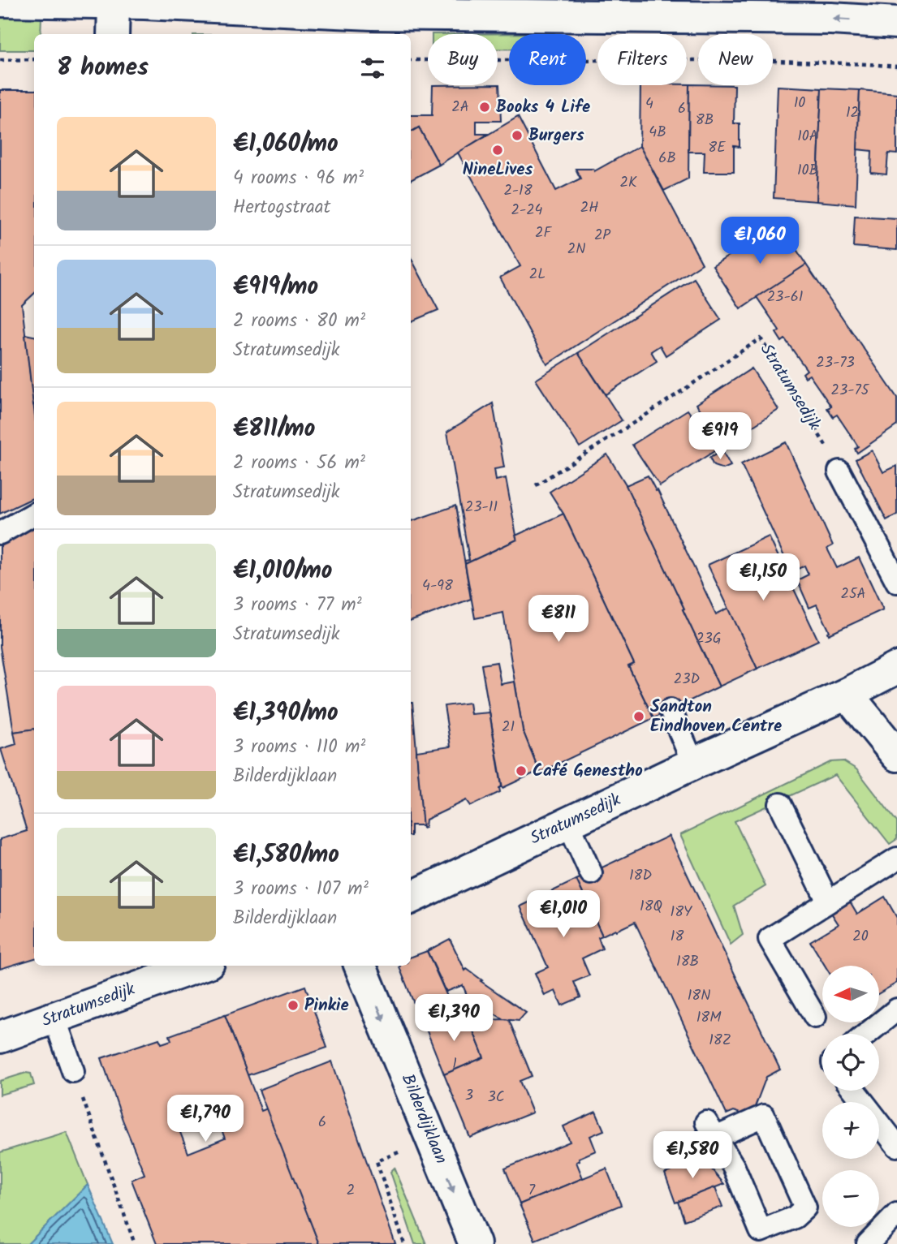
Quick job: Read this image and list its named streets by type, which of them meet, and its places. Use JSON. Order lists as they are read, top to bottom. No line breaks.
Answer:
{"streets":{"street":["Stratumsedijk","Bilderdijklaan"]},"one_way":["Bilderdijklaan"],"places":["Books 4 Life","Burgers","NineLives","Sandton Eindhoven Centre","Café Genestho","Pinkie"],"house_numbers":["10","4","2A","6","12","8B","4B","10A","8E","6B","10B","2K","2-18","2H","2-24","2F","2P","2N","2L","23-61","23-73","23-75","23-11","4-98","25A","23G","23D","21","18D","18Q","18Y","18","20","18B","18N","18M","18Z","1","3","3C","6","2","7"],"north":"left","page":{"chip":["Buy","Rent","Filters","New"],"heading":"8 homes","list":[{"name":"€1,060/mo","note":"4 rooms · 96 m² · Hertogstraat"},{"name":"€919/mo","note":"2 rooms · 80 m² · Stratumsedijk"},{"name":"€811/mo","note":"2 rooms · 56 m² · Stratumsedijk"},{"name":"€1,010/mo","note":"3 rooms · 77 m² · Stratumsedijk"},{"name":"€1,390/mo","note":"3 rooms · 110 m² · Bilderdijklaan"},{"name":"€1,580/mo","note":"3 rooms · 107 m² · Bilderdijklaan"}],"price":["€1,060","€919","€1,150","€811","€1,010","€1,390","€1,790","€1,580"],"map_buttons":["+","−"]}}
